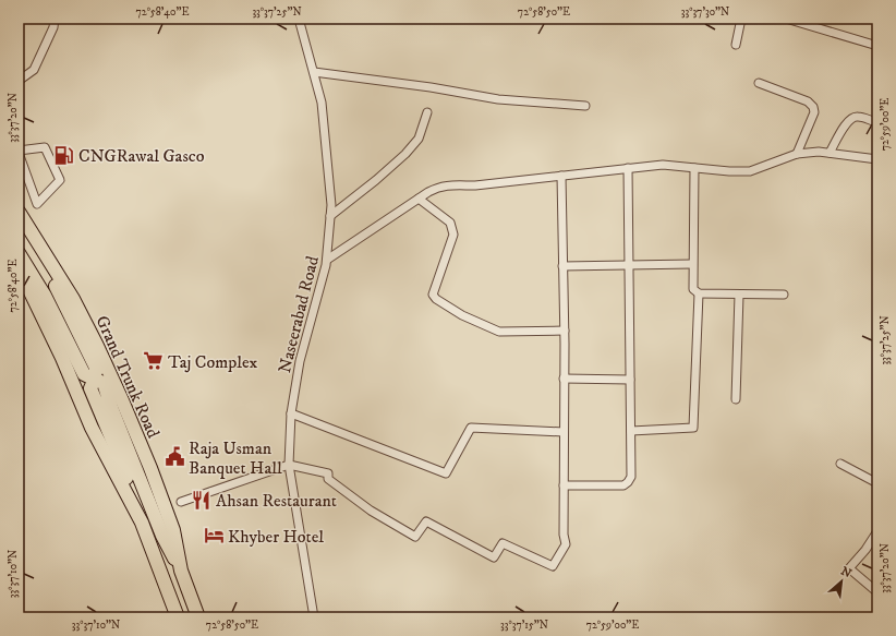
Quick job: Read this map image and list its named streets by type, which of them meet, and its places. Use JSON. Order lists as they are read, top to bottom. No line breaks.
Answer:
{"streets":{"highway":["Grand Trunk Road"],"street":["Naseerabad Road"]},"places":{"fuel station":["CNGRawal Gasco"],"supermarket":["Taj Complex"],"public building":["Raja Usman Banquet Hall"],"restaurant":["Ahsan Restaurant"],"hotel":["Khyber Hotel"]},"north":"top right","coordinates":["72°58'40\"E","33°37'25\"N","72°58'50\"E","33°37'30\"N","33°37'20\"N","72°59'00\"E","33°37'10\"N","33°37'15\"N"]}
